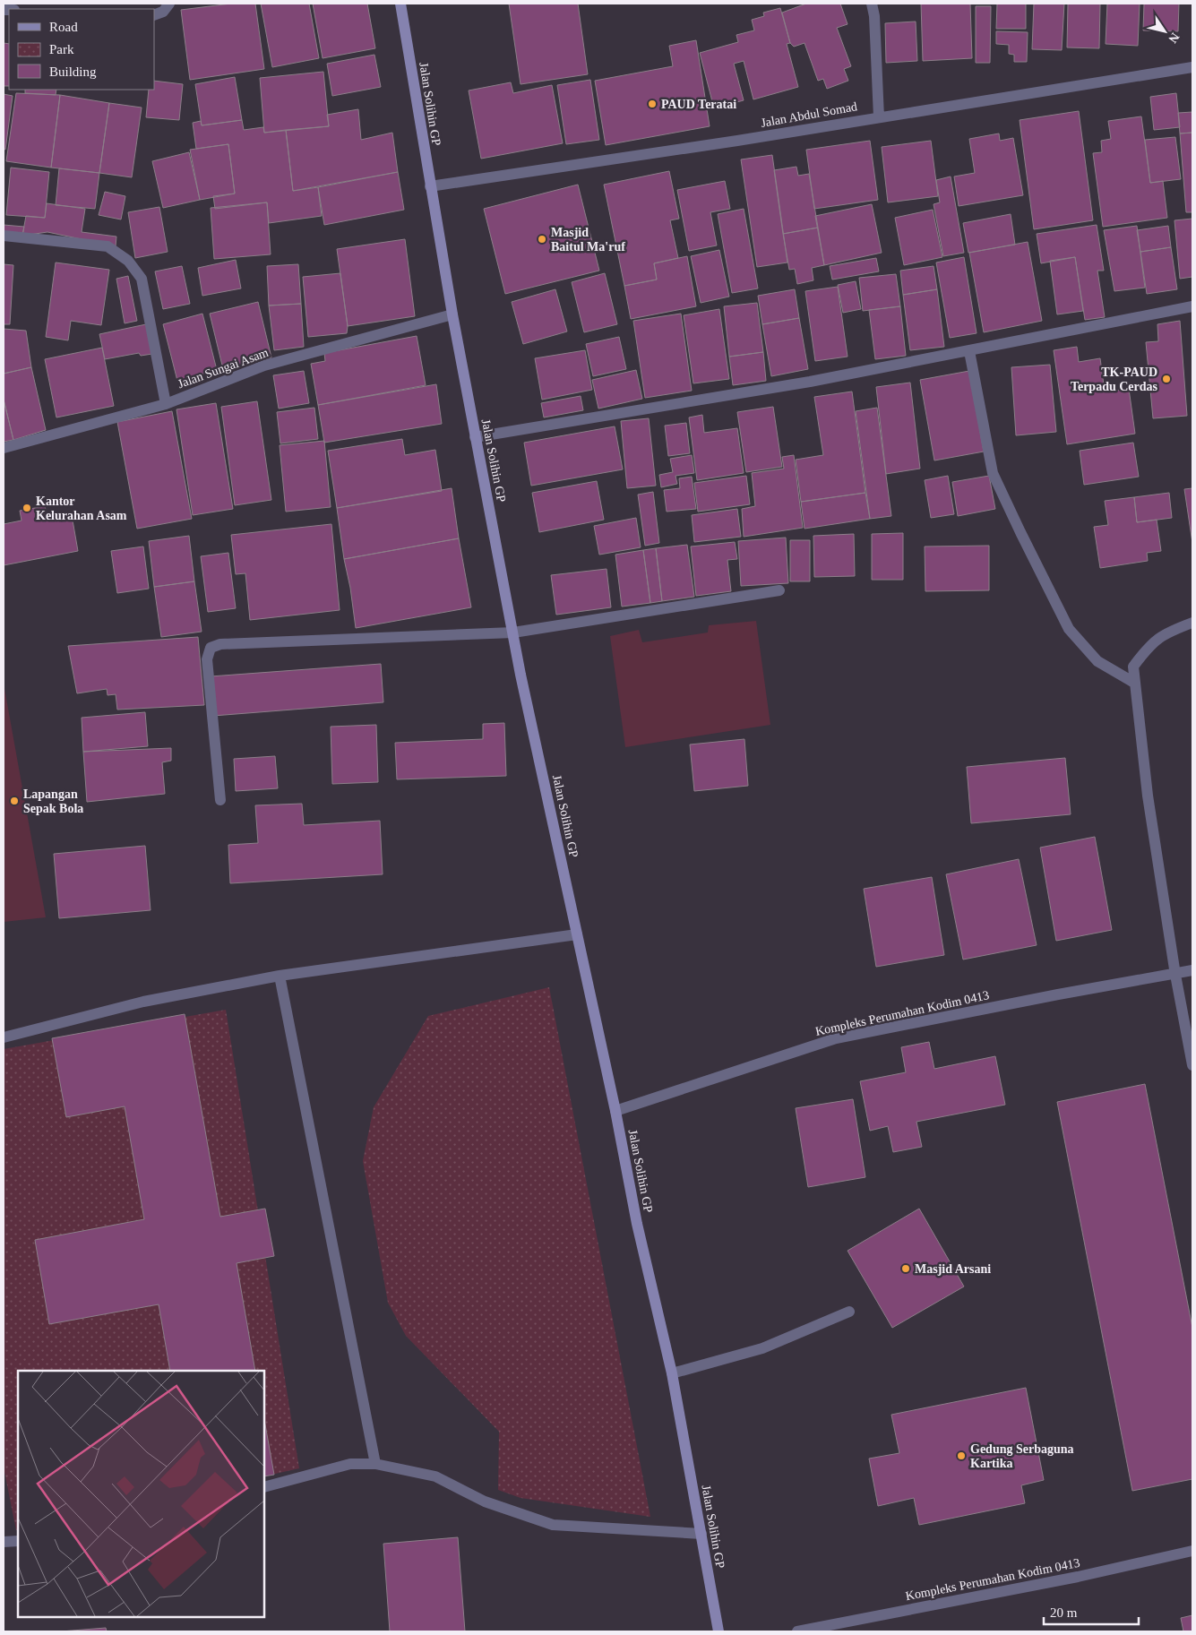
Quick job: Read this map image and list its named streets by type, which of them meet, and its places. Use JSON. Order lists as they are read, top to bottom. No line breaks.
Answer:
{"streets":{"main road":["Jalan Solihin GP"],"street":["Jalan Abdul Somad","Jalan Sungai Asam","Kompleks Perumahan Kodim 0413"]},"crossings":[["Jalan Solihin GP","Jalan Abdul Somad"],["Jalan Solihin GP","Jalan Sungai Asam"],["Jalan Solihin GP","Kompleks Perumahan Kodim 0413"]],"places":["PAUD Teratai","Masjid Baitul Ma'ruf","TK-PAUD Terpadu Cerdas","Kantor Kelurahan Asam","Lapangan Sepak Bola","Masjid Arsani","Gedung Serbaguna Kartika"],"legend":["Road","Park","Building"],"scale_bar":"20 m","north":"bottom right"}
